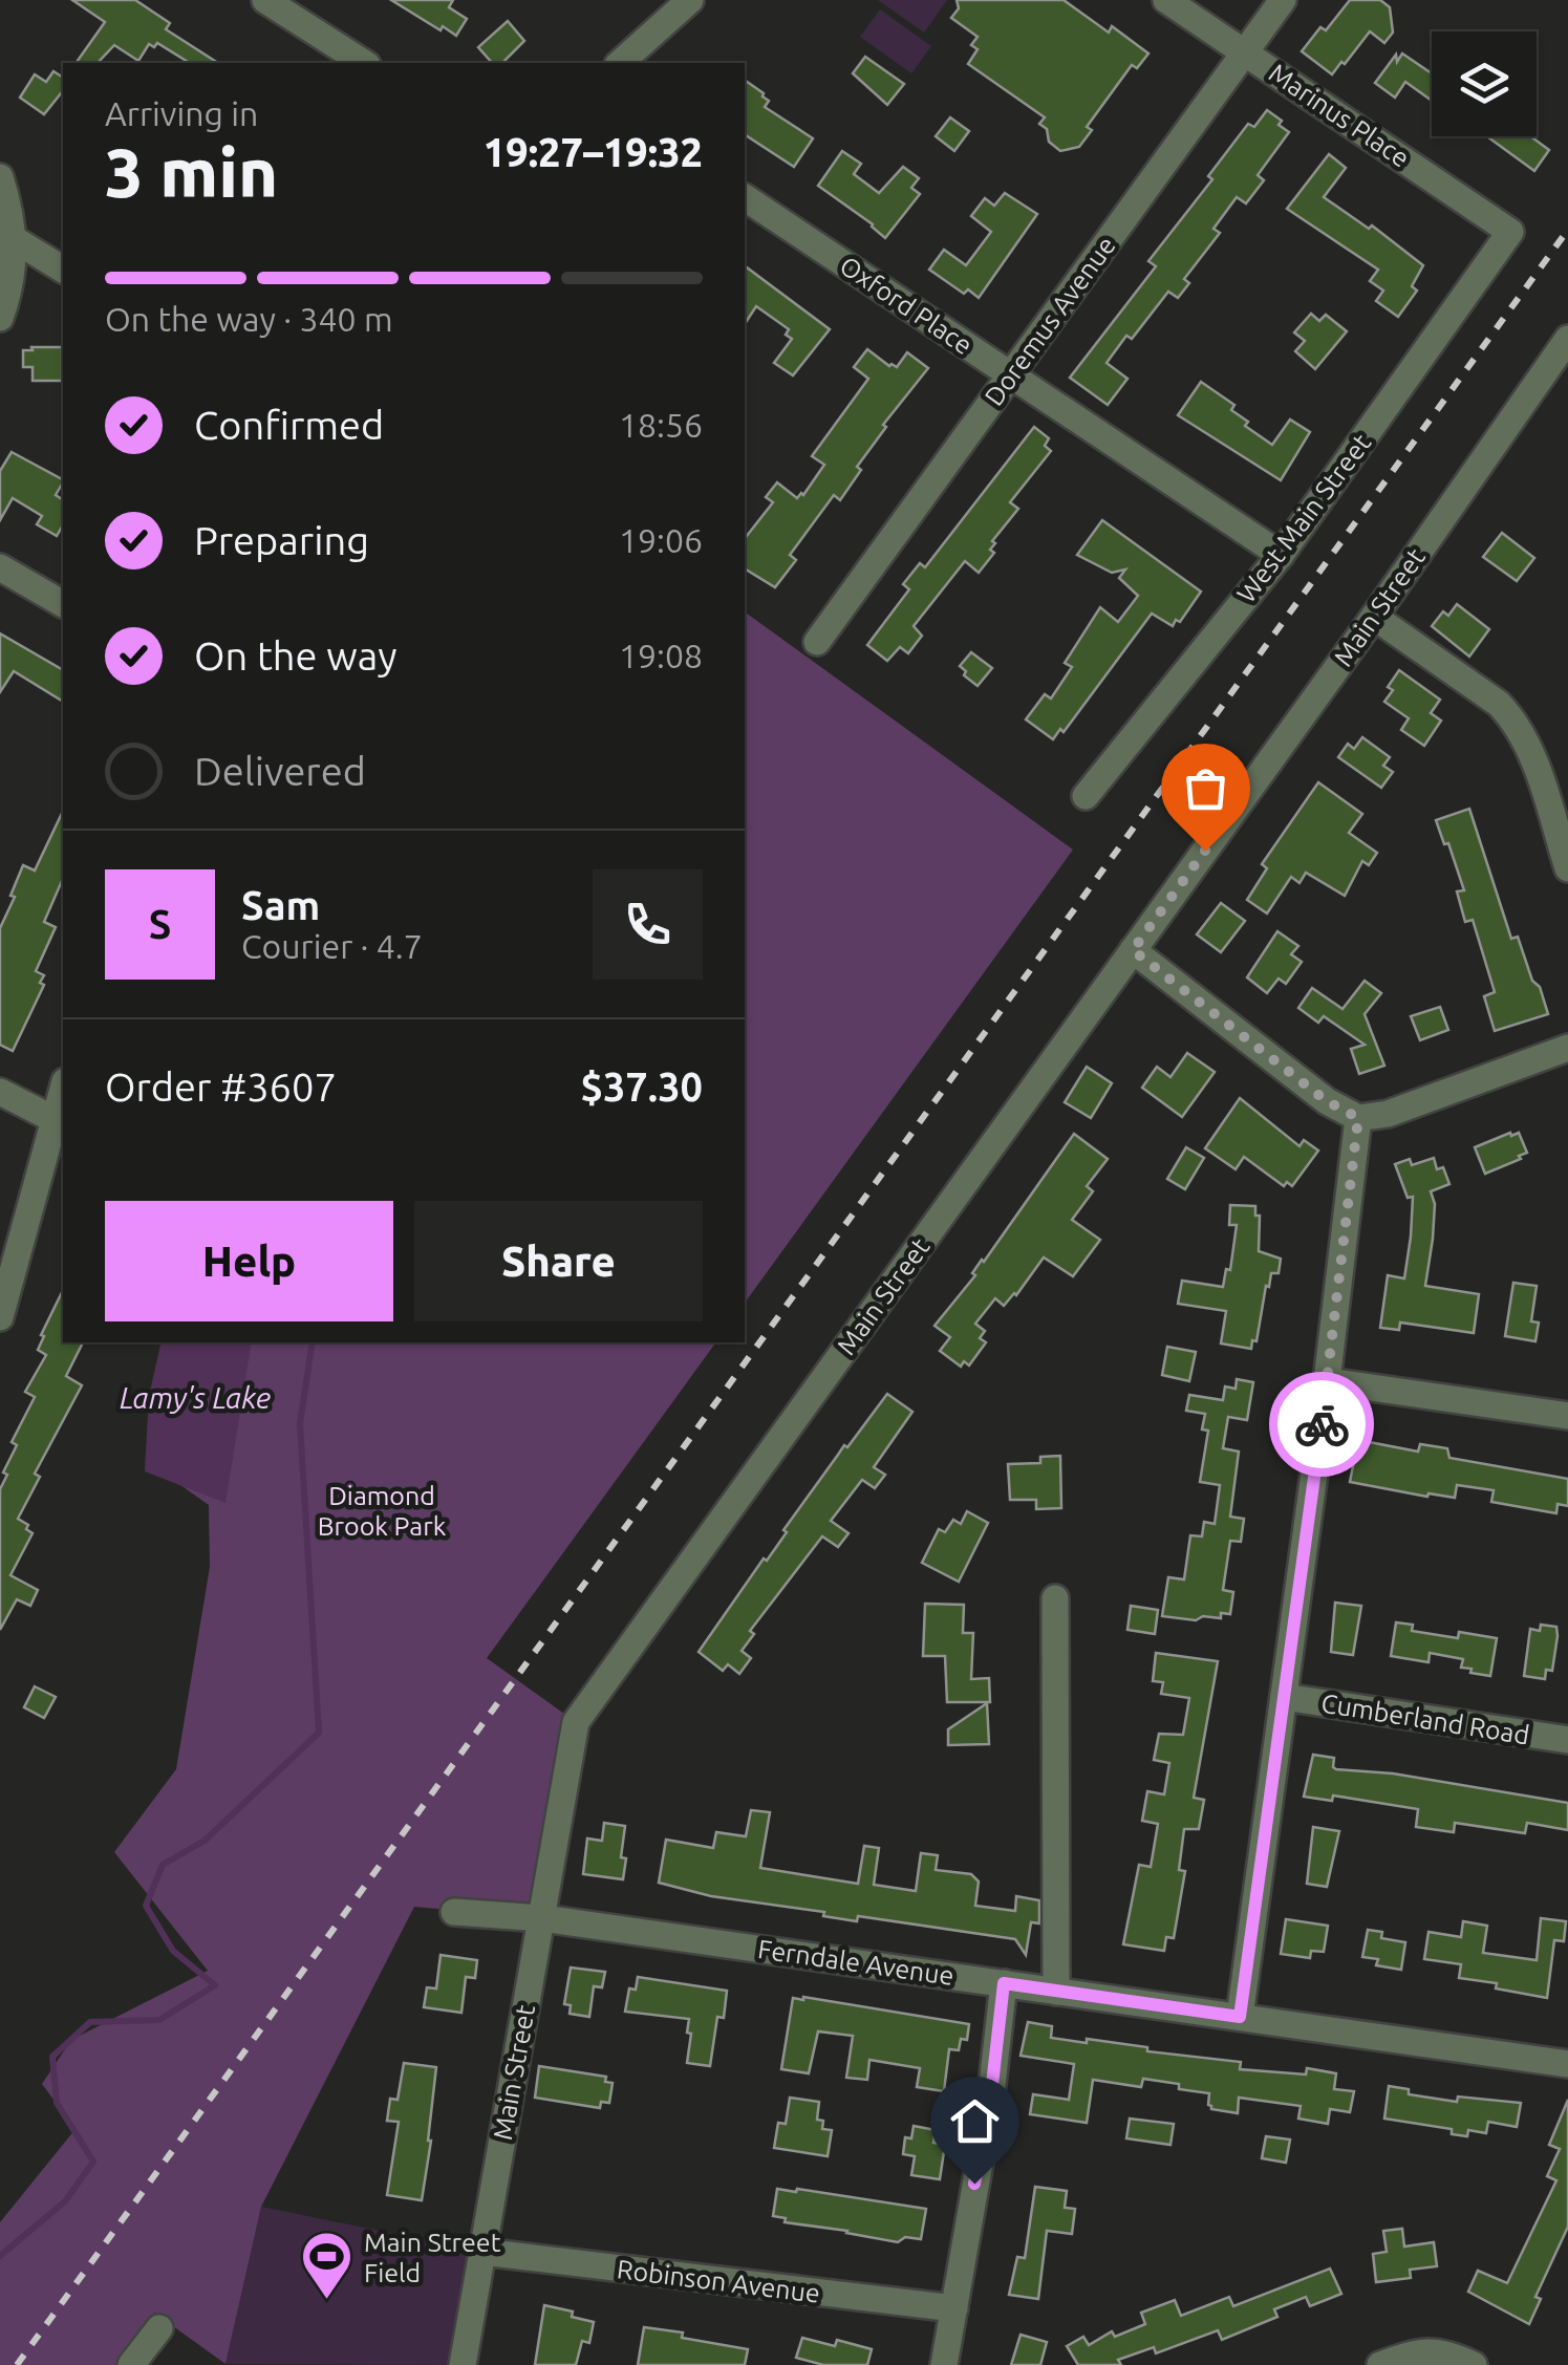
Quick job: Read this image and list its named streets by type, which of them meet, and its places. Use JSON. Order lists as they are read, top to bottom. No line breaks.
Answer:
{"streets":{"street":["Marinus Place","Oxford Place","Doremus Avenue","West Main Street","Main Street","Cumberland Road","Ferndale Avenue","Robinson Avenue"]},"crossings":[["Marinus Place","Doremus Avenue"],["Marinus Place","West Main Street"],["Oxford Place","Doremus Avenue"],["Oxford Place","West Main Street"],["Main Street","Ferndale Avenue"],["Main Street","Robinson Avenue"]],"water":["Lamy's Lake"],"parks":["Diamond Brook Park"],"places":{"sports":["Main Street Field"]},"page":{"heading":["3 min","Arriving in","19:27–19:32"],"panel":["Sam","Courier · 4.7","Order #3607","$37.30"],"bar":"On the way · 340 m","list":[["Confirmed","18:56"],["Preparing","19:06"],["On the way","19:08"],"Delivered"],"round":"S","buttons":["Help","Share"]}}
